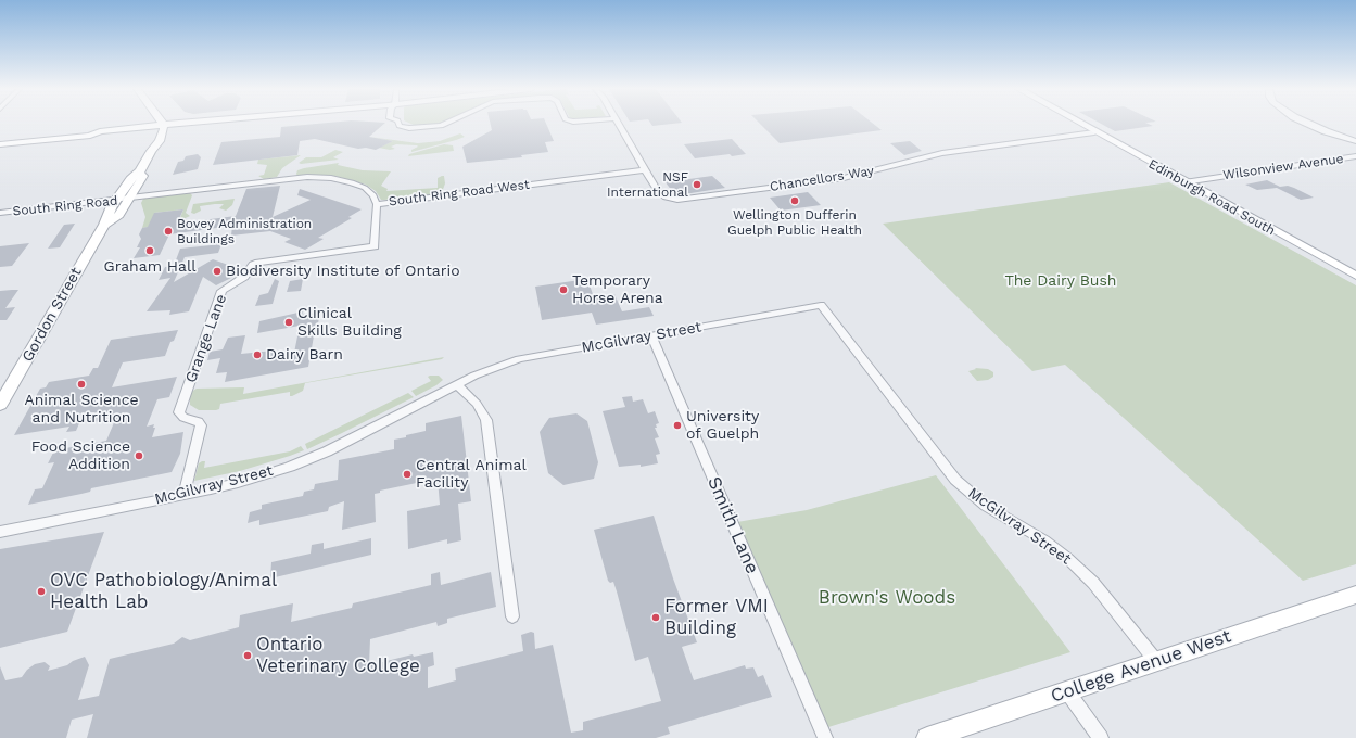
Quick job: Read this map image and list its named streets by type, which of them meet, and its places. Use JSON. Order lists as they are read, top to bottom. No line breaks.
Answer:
{"streets":{"main road":["Edinburgh Road South","Gordon Street","College Avenue West"],"street":["Wilsonview Avenue","Chancellors Way","South Ring Road West","South Ring Road","McGilvray Street","Grange Lane","Smith Lane"]},"crossings":[["Wilsonview Avenue","Edinburgh Road South"],["Chancellors Way","South Ring Road West"],["Chancellors Way","Edinburgh Road South"],["South Ring Road West","South Ring Road"],["South Ring Road West","Gordon Street"],["South Ring Road West","Grange Lane"],["South Ring Road","Gordon Street"],["McGilvray Street","Grange Lane"],["McGilvray Street","Smith Lane"],["McGilvray Street","College Avenue West"]],"parks":["The Dairy Bush","Brown's Woods"],"places":["NSF International","Wellington Dufferin Guelph Public Health","Bovey Administration Buildings","Graham Hall","Biodiversity Institute of Ontario","Temporary Horse Arena","Clinical Skills Building","Dairy Barn","Animal Science and Nutrition","University of Guelph","Food Science Addition","Central Animal Facility","OVC Pathobiology/Animal Health Lab","Former VMI Building","Ontario Veterinary College"]}
